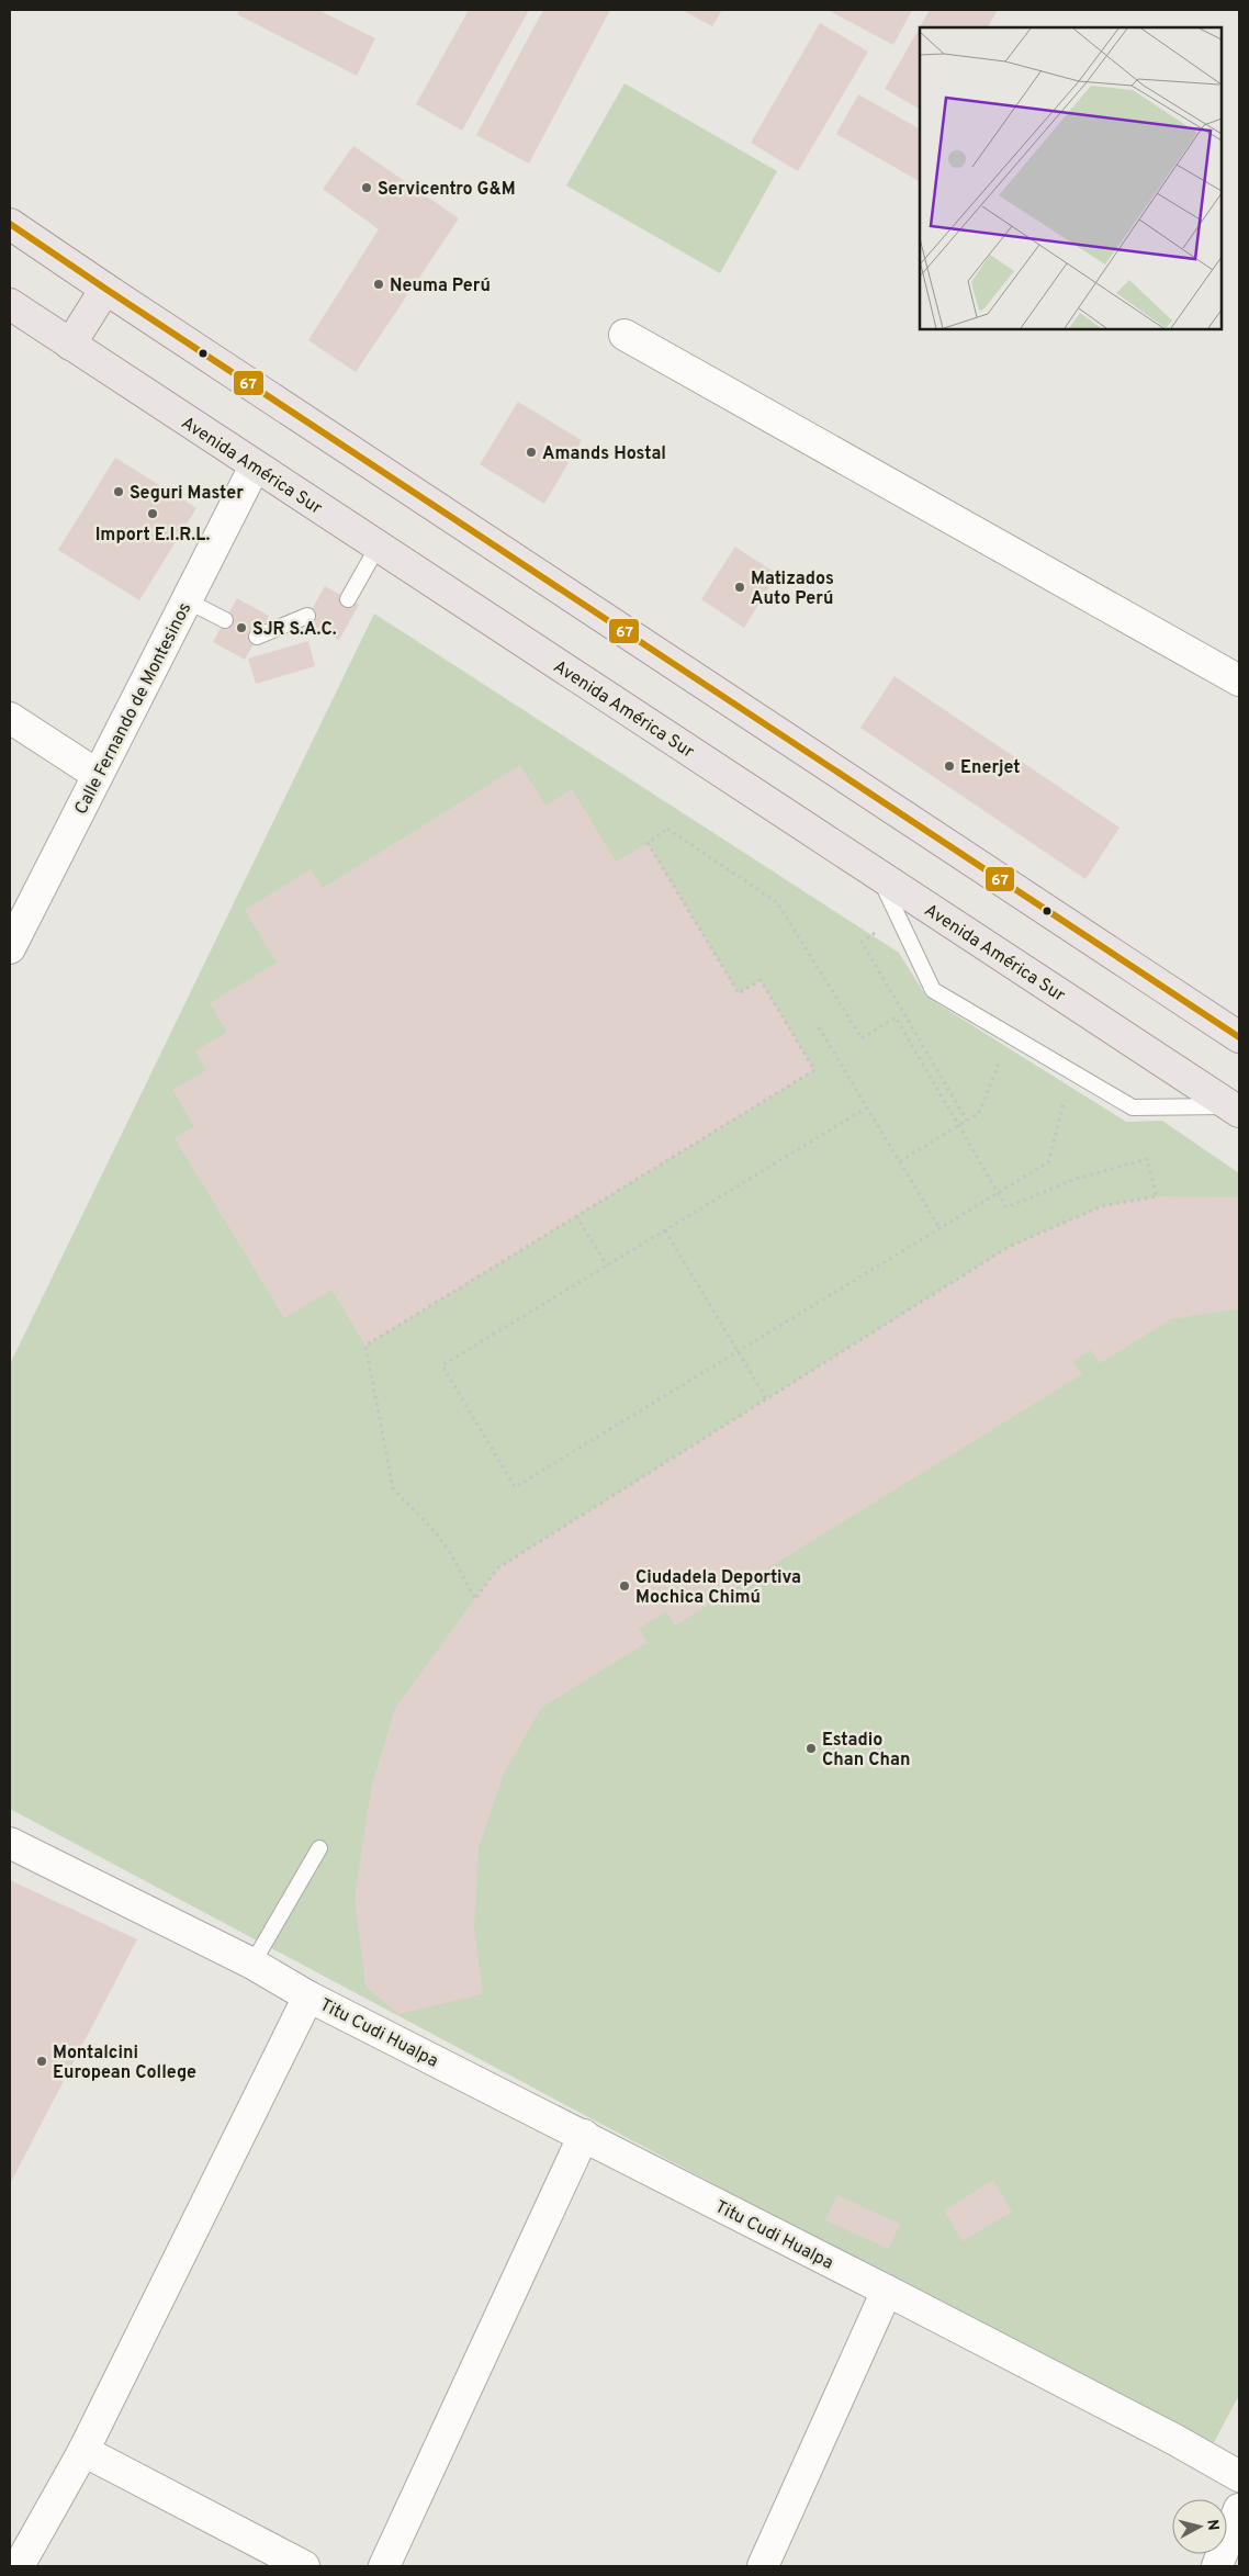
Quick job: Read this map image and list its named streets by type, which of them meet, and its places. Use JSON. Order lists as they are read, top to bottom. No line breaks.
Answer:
{"streets":{"main road":["Avenida América Sur"],"street":["Calle Fernando de Montesinos","Titu Cudi Hualpa"]},"crossings":[["Avenida América Sur","Calle Fernando de Montesinos"]],"places":["Servicentro G&M","Neuma Perú","Amands Hostal","Seguri Master","Import E.I.R.L.","Matizados Auto Perú","SJR S.A.C.","Enerjet","Ciudadela Deportiva Mochica Chimú","Estadio Chan Chan","Montalcini European College"],"lines":["transit line 67"],"north":"right"}
